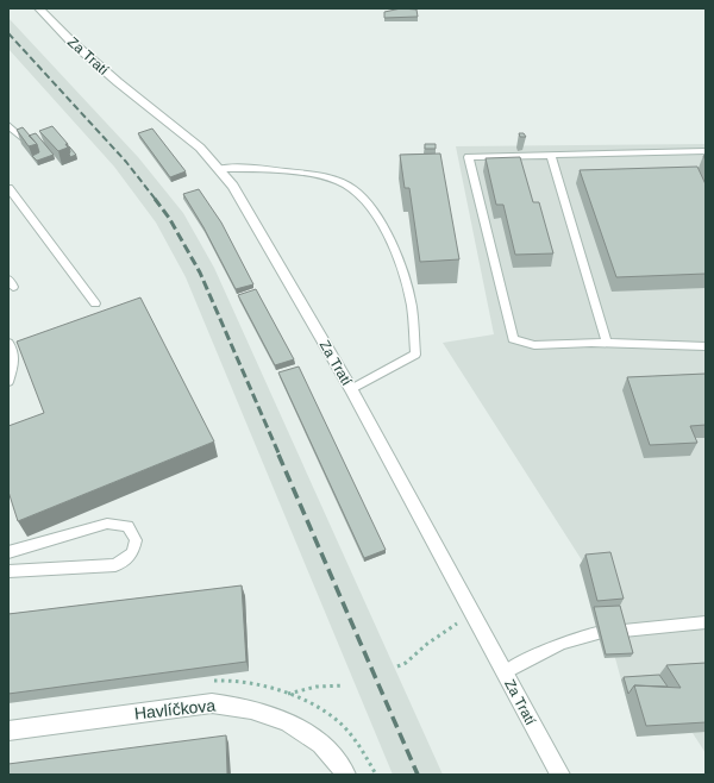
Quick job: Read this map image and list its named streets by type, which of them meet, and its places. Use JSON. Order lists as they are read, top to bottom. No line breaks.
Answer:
{"streets":{"street":["Za Tratí","Havlíčkova"]}}
